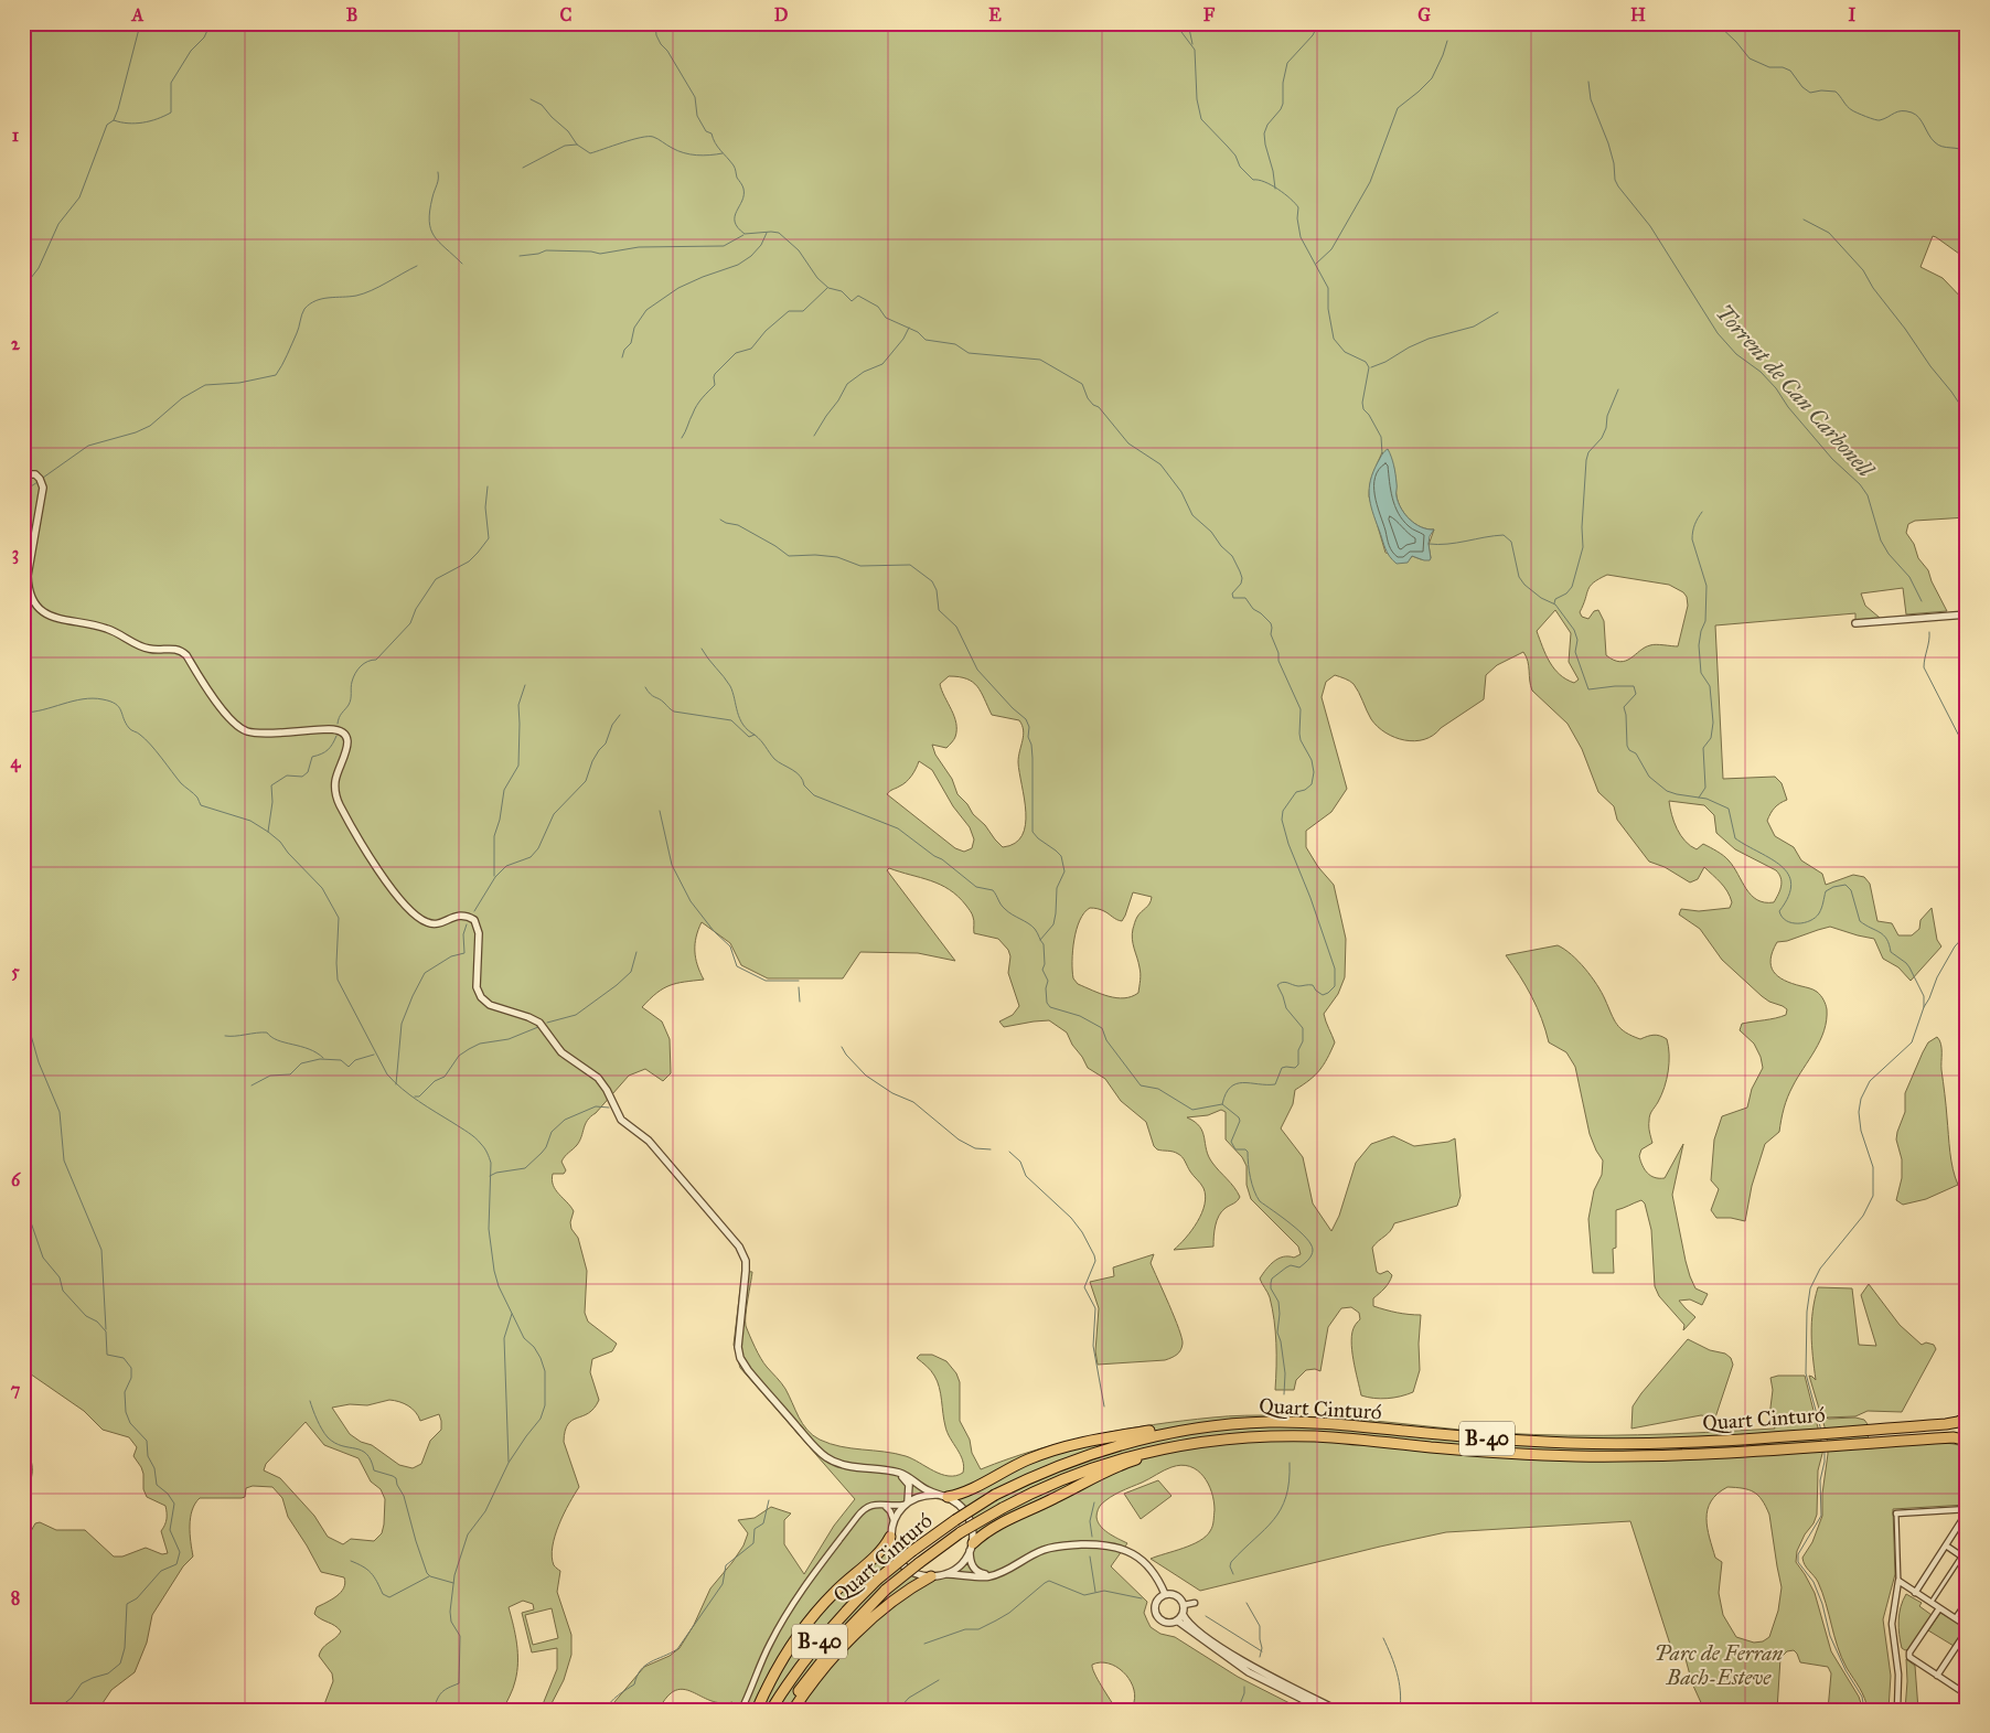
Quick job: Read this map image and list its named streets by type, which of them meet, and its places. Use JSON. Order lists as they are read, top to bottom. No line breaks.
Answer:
{"streets":{"highway":["Quart Cinturó","B-40"]},"water":["Torrent de Can Carbonell"],"parks":["Parc de Ferran Bach-Esteve"],"grid":{"columns":["A","B","C","D","E","F","G","H","I"],"rows":["1","2","3","4","5","6","7","8"]}}
